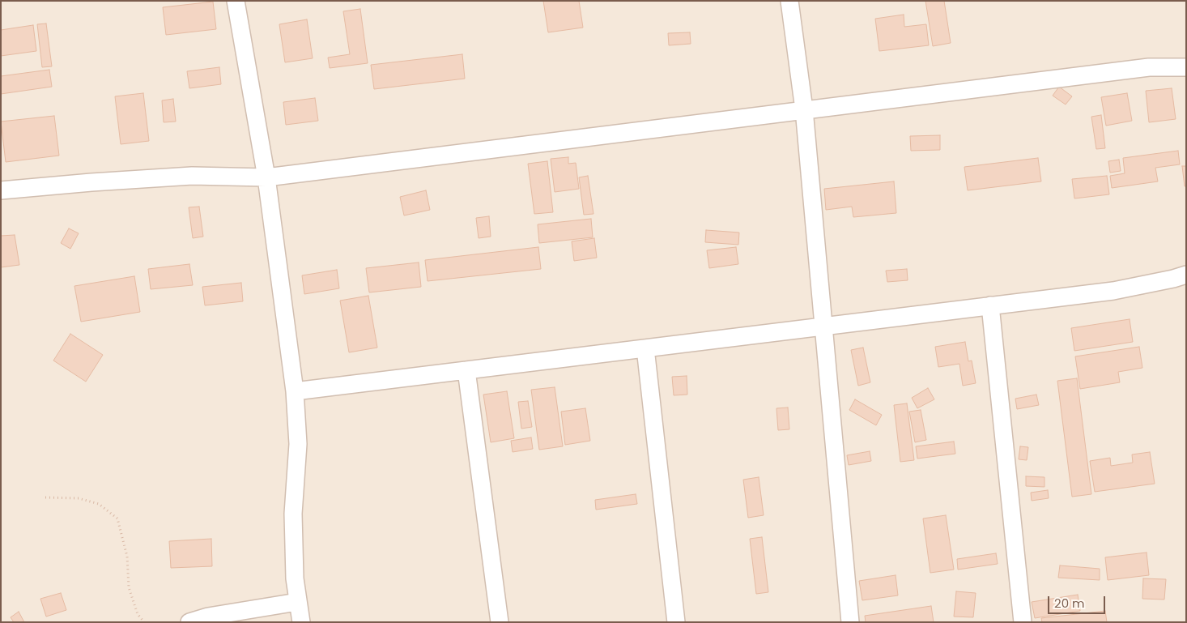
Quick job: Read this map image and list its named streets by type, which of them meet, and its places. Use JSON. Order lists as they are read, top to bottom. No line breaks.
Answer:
{"scale_bar":"20 m"}
